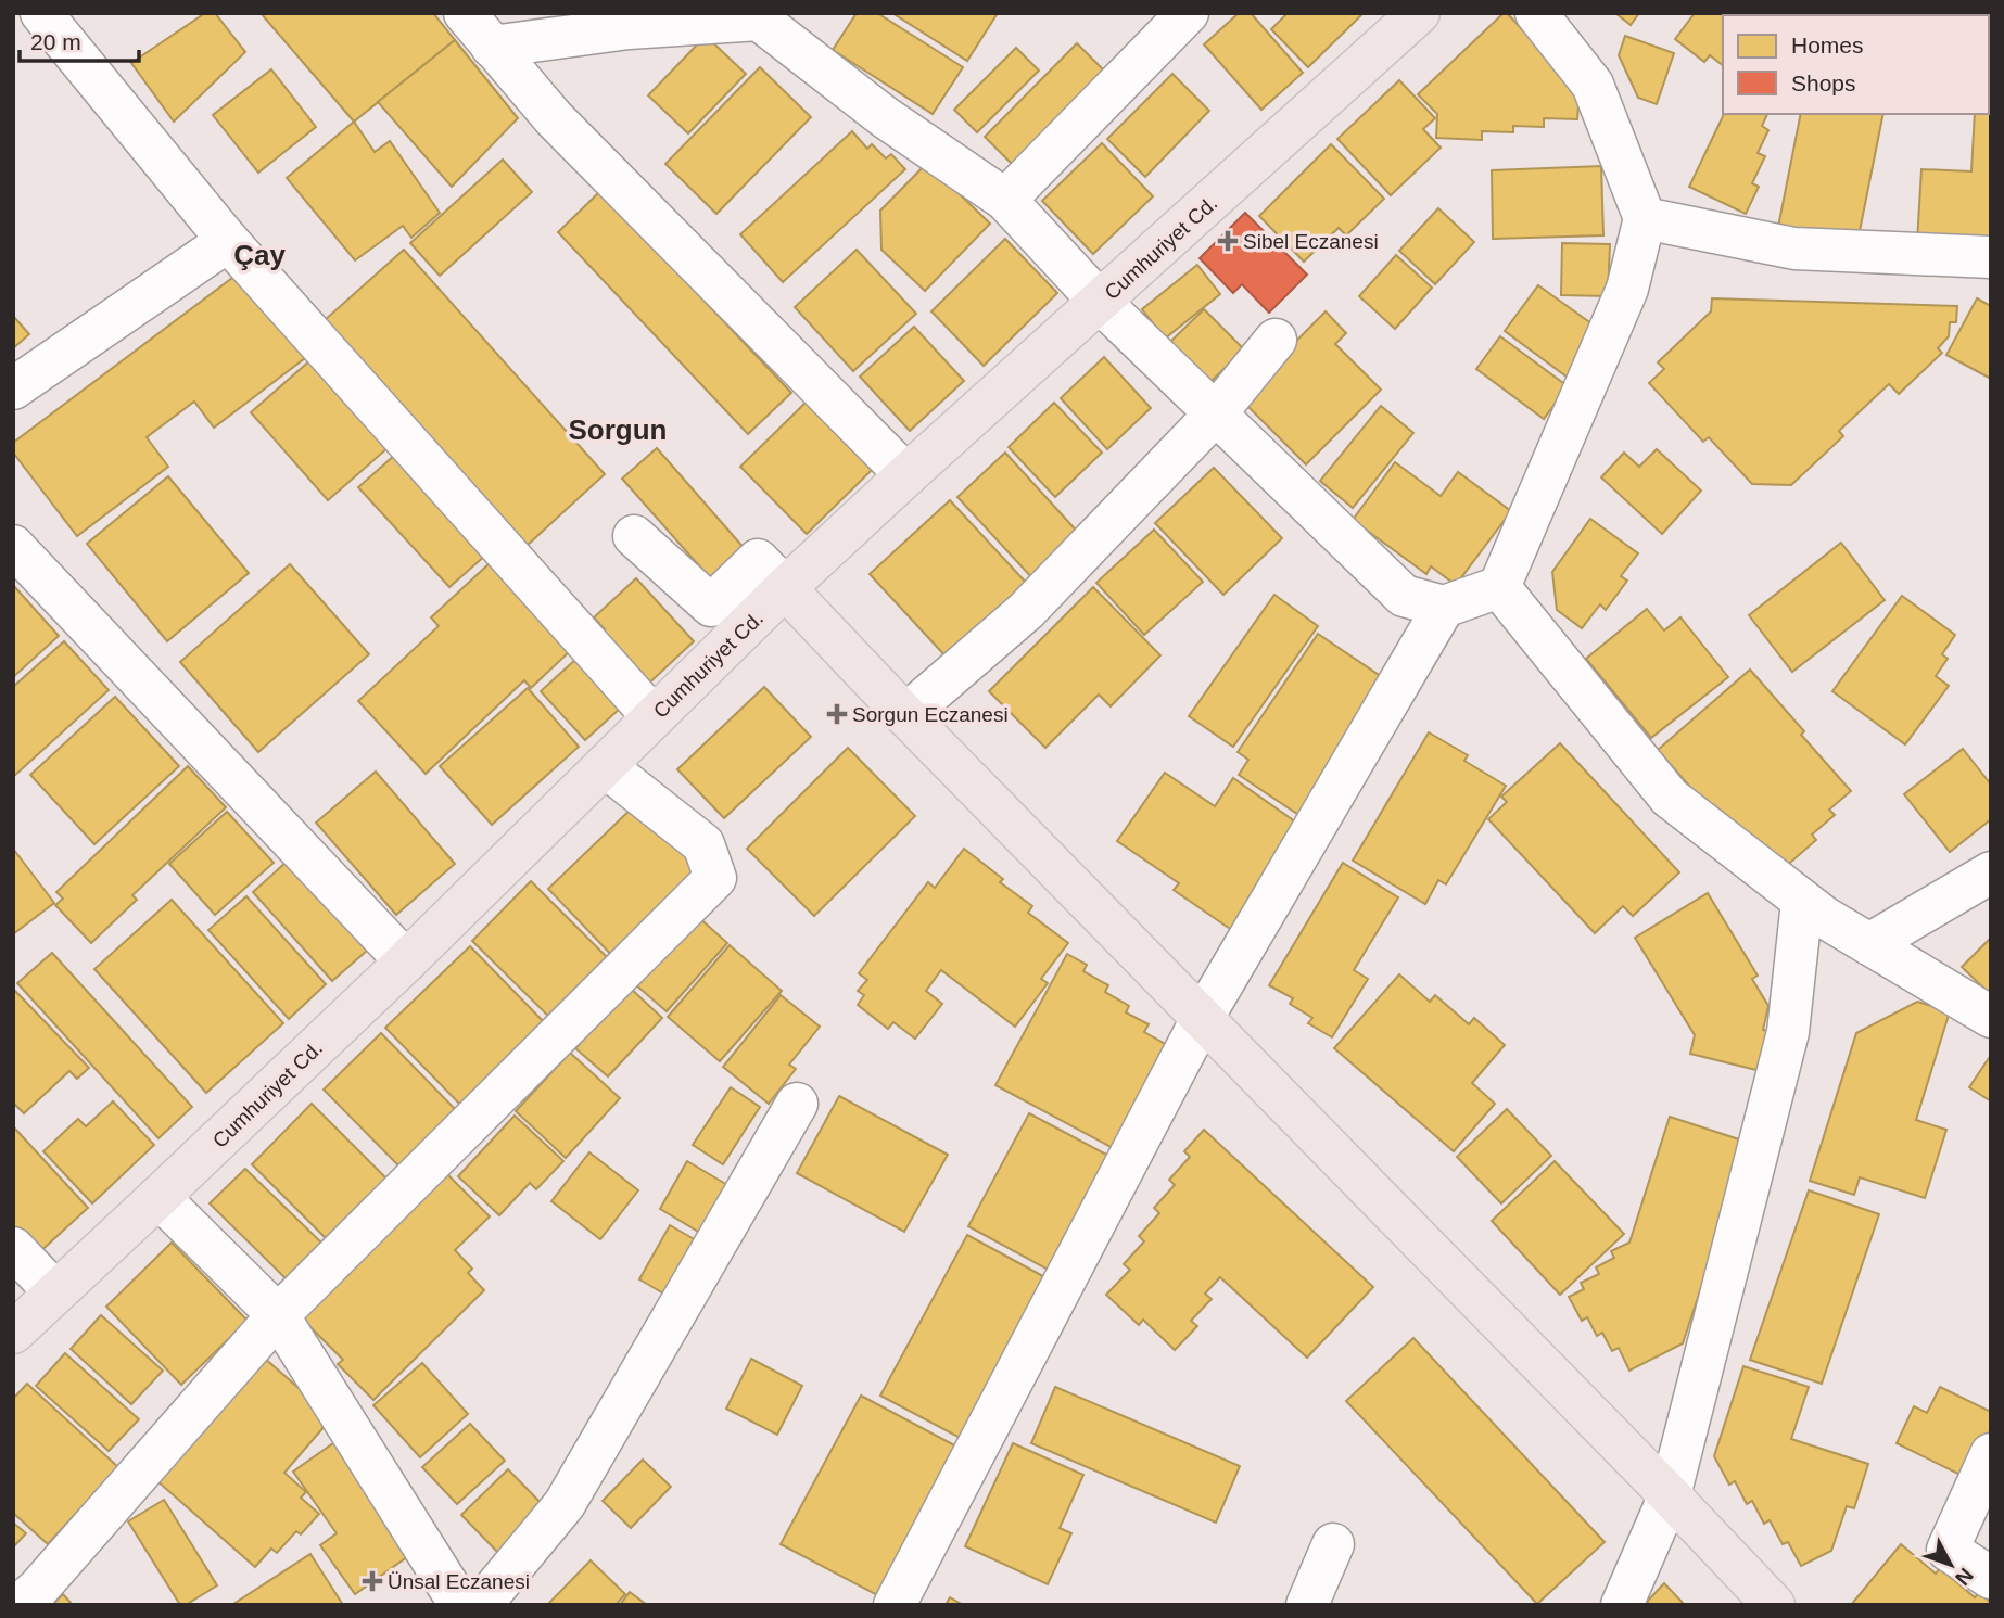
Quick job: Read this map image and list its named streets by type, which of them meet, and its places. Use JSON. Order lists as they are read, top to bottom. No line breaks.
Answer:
{"streets":{"main road":["Cumhuriyet Cd."]},"districts":["Çay","Sorgun"],"places":{"health":["Sibel Eczanesi","Sorgun Eczanesi","Ünsal Eczanesi"]},"legend":["Homes","Shops"],"scale_bar":"20 m","north":"bottom right"}
